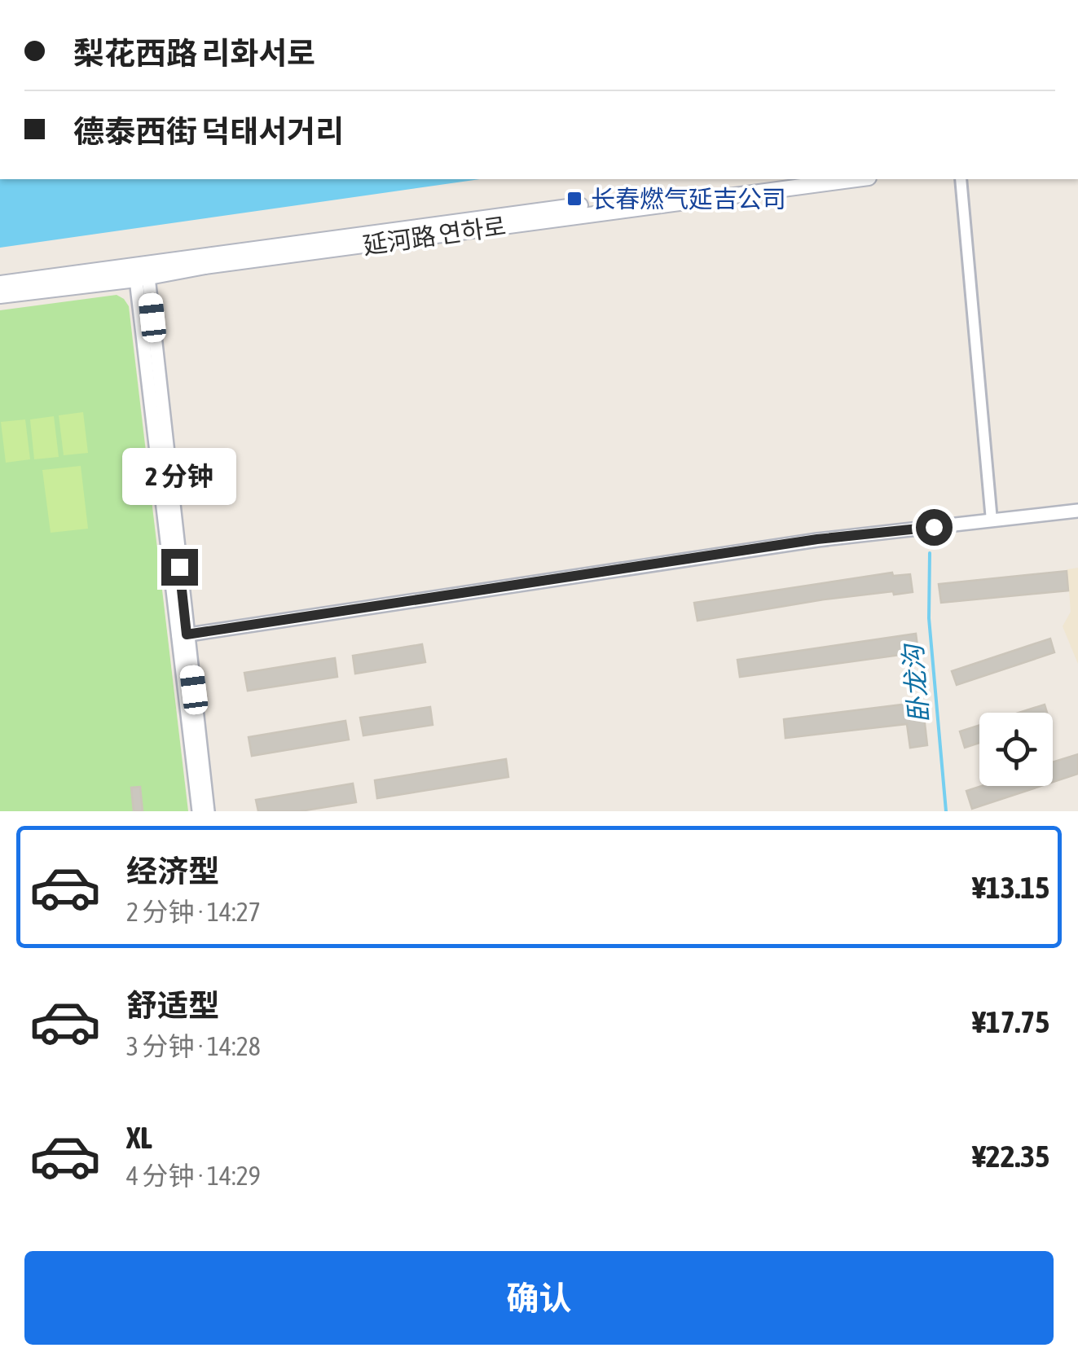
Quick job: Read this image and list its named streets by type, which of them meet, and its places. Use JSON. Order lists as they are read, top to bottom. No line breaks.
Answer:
{"streets":{"main road":["延河路 연하로"]},"water":["卧龙沟"],"places":{"transit":["长春燃气延吉公司"]},"page":{"banner":["梨花西路 리화서로","德泰西街 덕태서거리"],"bubble":"2 分钟","list":[{"name":"经济型","note":"2 分钟 · 14:27","value":"¥13.15"},{"name":"舒适型","note":"3 分钟 · 14:28","value":"¥17.75"},{"name":"XL","note":"4 分钟 · 14:29","value":"¥22.35"}],"buttons":"确认"}}
